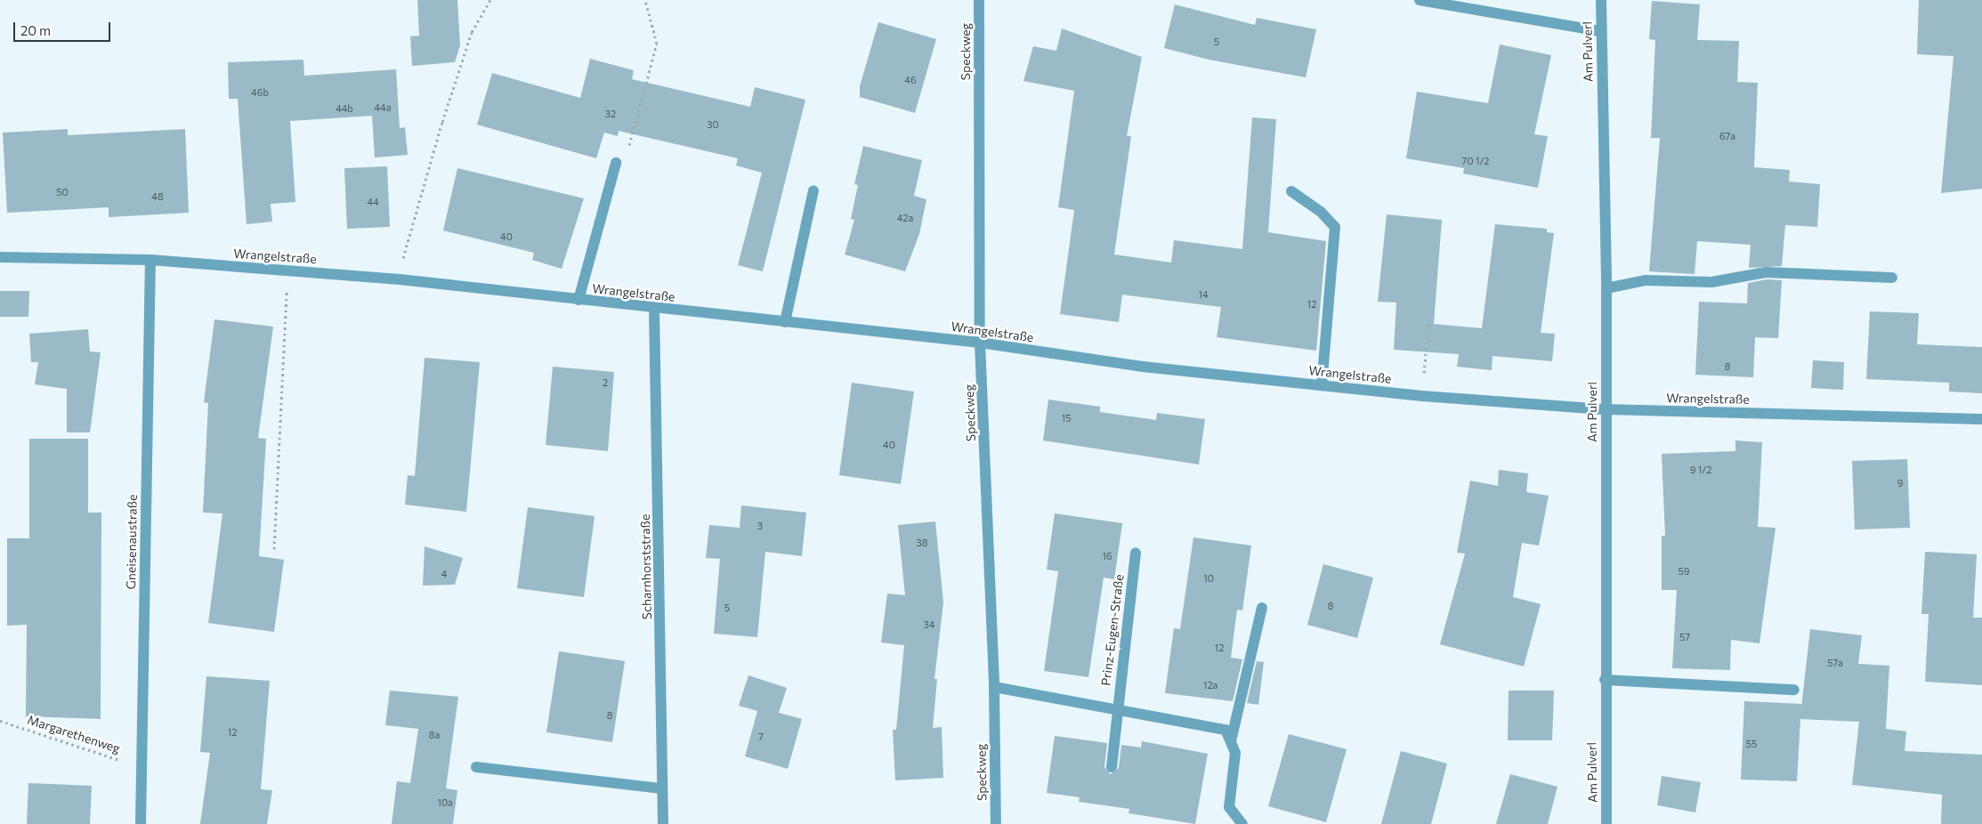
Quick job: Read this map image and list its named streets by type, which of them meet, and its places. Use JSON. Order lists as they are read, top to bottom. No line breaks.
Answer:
{"streets":{"street":["Speckweg","Am Pulverl","Wrangelstraße","Gneisenaustraße","Scharnhorststraße","Prinz-Eugen-Straße"],"path":["Margarethenweg"]},"crossings":[["Speckweg","Wrangelstraße"],["Am Pulverl","Wrangelstraße"],["Wrangelstraße","Gneisenaustraße"],["Wrangelstraße","Scharnhorststraße"],["Gneisenaustraße","Margarethenweg"]],"house_numbers":["5","46","46b","44a","44b","32","30","67a","70 1/2","50","48","44","42a","40","14","12","8","2","15","40","9 1/2","9","3","38","16","59","4","10","8","5","34","57","12","57a","12a","8","12","8a","7","55","10a"],"scale_bar":"20 m"}
